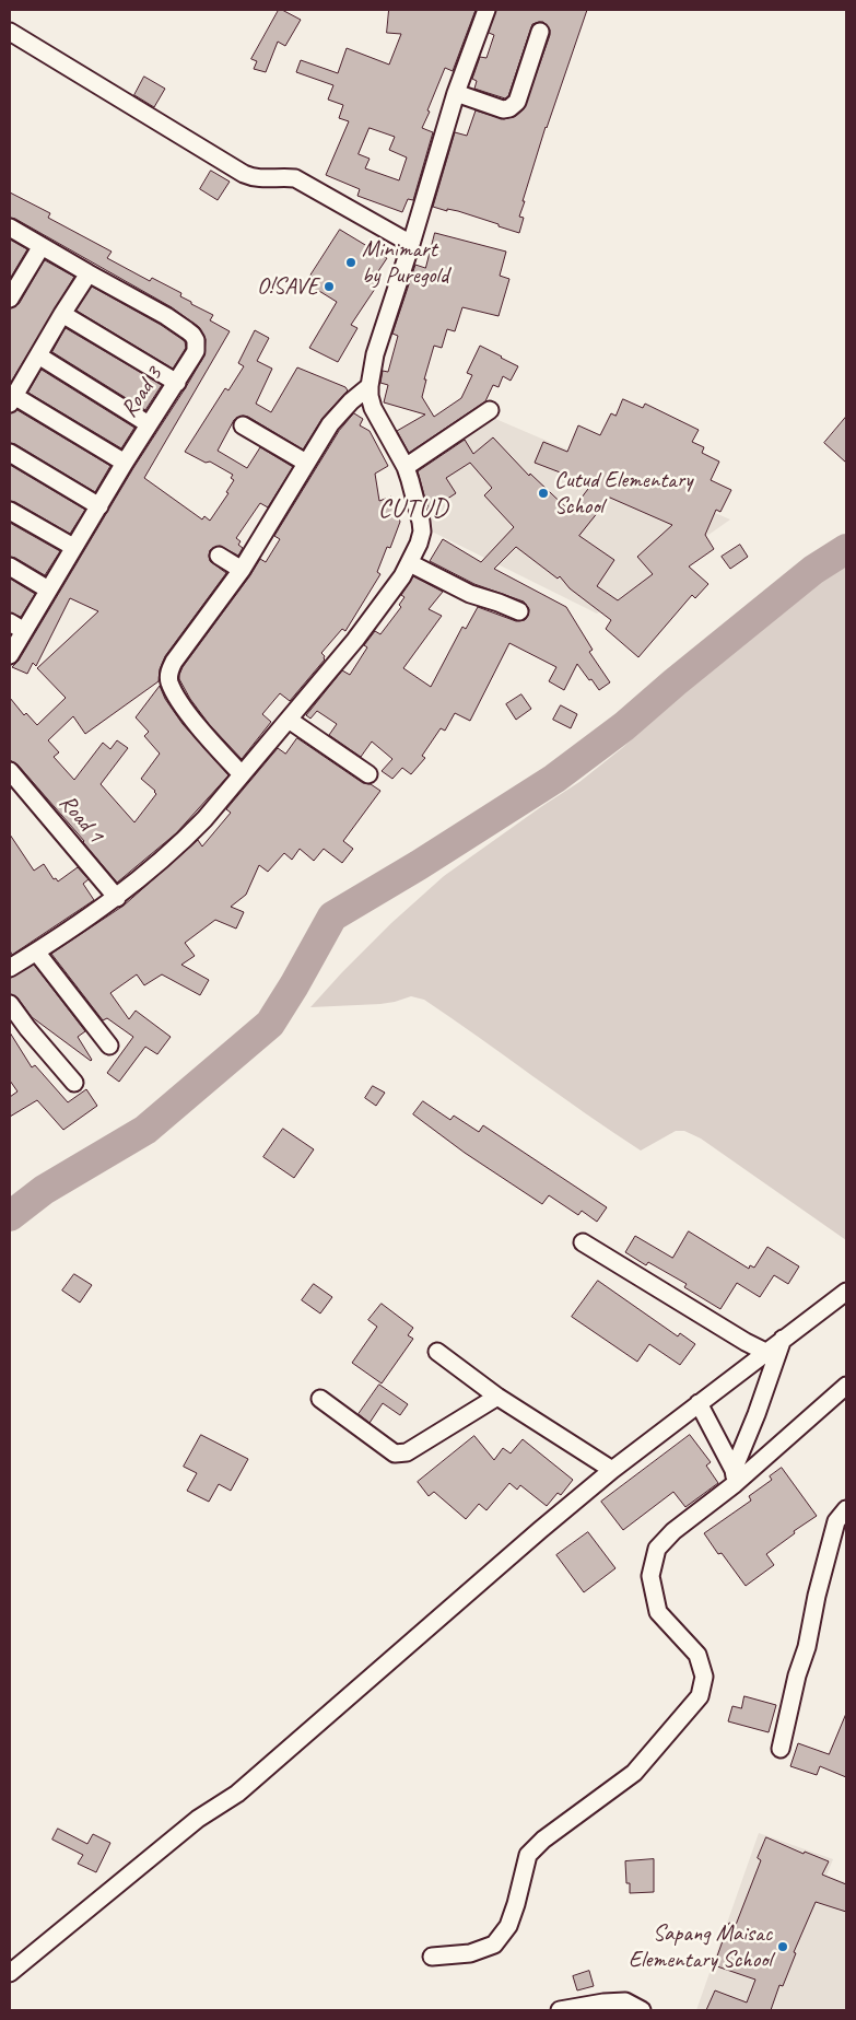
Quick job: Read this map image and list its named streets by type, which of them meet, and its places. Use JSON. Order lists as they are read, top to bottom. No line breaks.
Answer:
{"streets":{"street":["Road 3","Road 1"]},"districts":["CUTUD"],"places":["Minimart by Puregold","O!SAVE","Cutud Elementary School","Sapang Maisac Elementary School"]}
